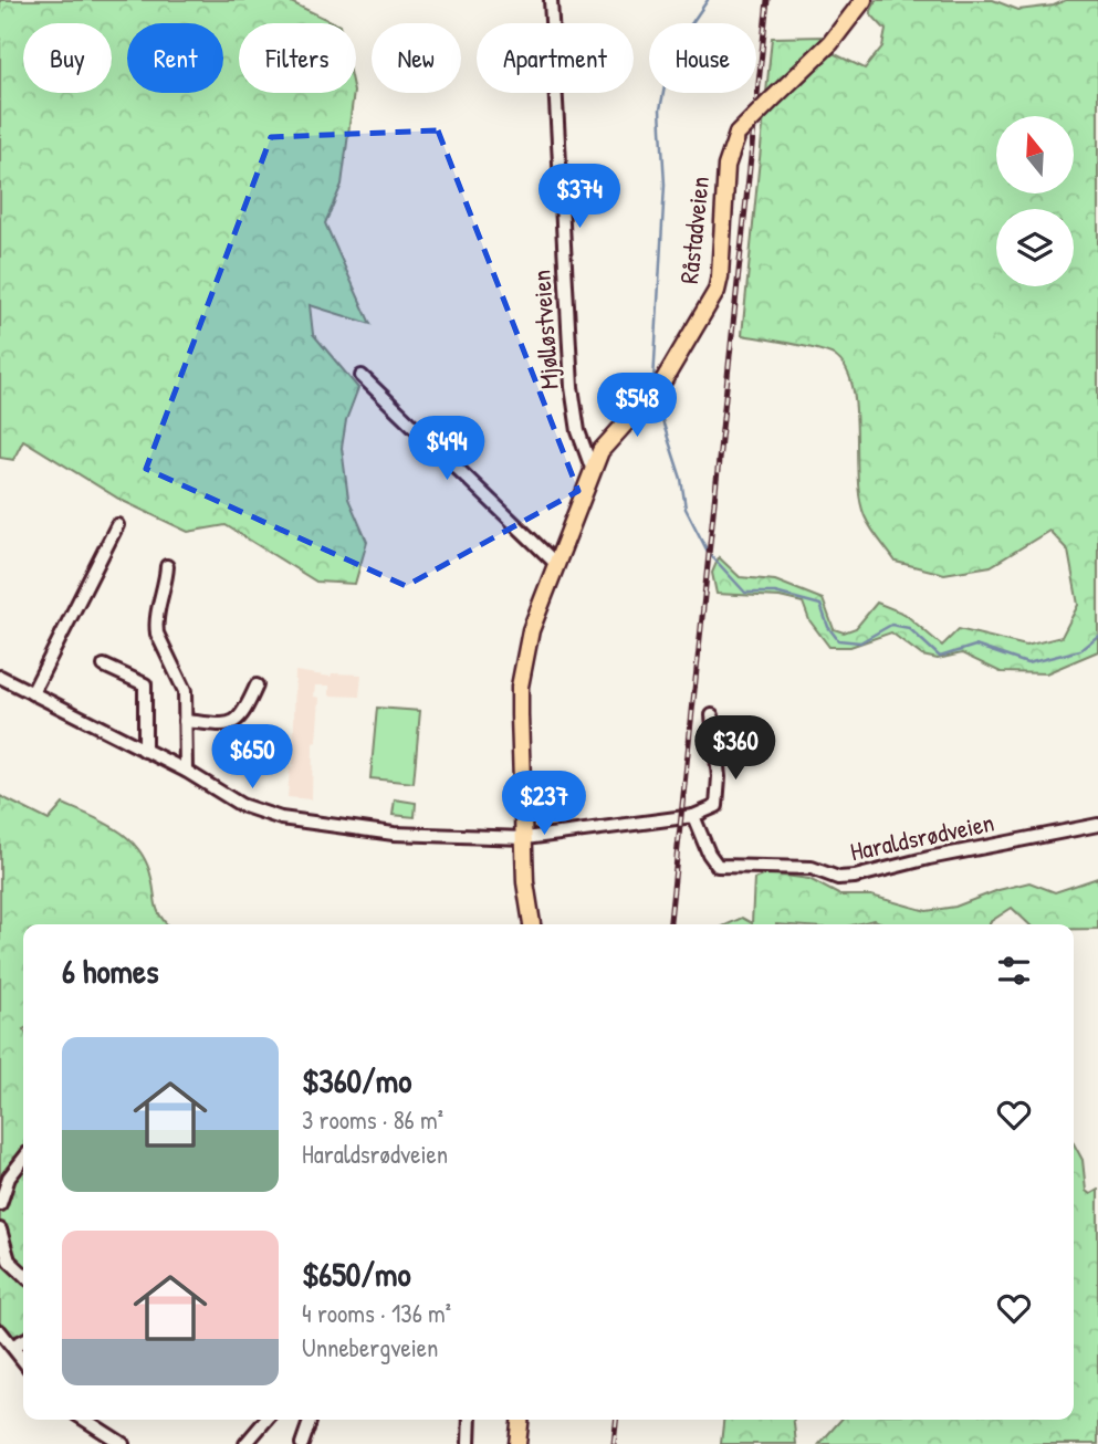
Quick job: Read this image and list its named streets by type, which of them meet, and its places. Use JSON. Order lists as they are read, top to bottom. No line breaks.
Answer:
{"streets":{"main road":["Råstadveien"],"street":["Mjølløstveien","Haraldsrødveien"]},"crossings":[["Råstadveien","Mjølløstveien"]],"north":"top","page":{"chip":["Buy","Rent","Filters","New","Apartment","House"],"price":["$374","$548","$494","$360","$650","$237"],"heading":"6 homes","list":[{"name":"$360/mo","note":"3 rooms · 86 m² · Haraldsrødveien"},{"name":"$650/mo","note":"4 rooms · 136 m² · Unnebergveien"}]}}
